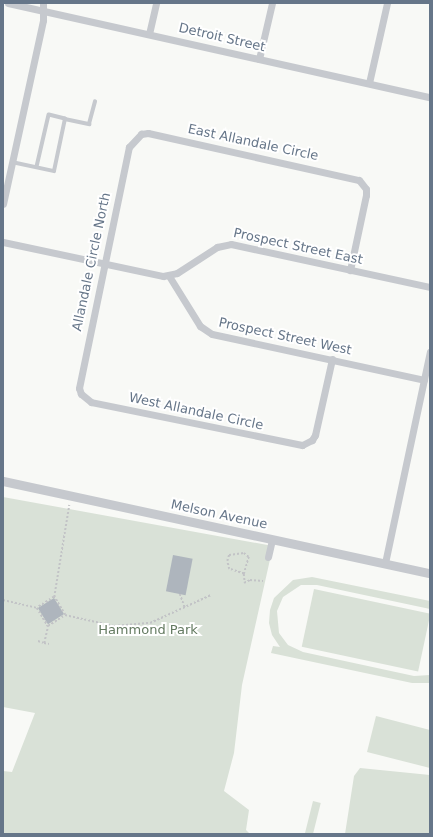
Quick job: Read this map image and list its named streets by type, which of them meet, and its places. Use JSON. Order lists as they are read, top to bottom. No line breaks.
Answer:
{"streets":{"street":["Detroit Street","East Allandale Circle","Prospect Street East","Allandale Circle North","Prospect Street West","West Allandale Circle","Melson Avenue"]},"crossings":[["East Allandale Circle","Prospect Street East"],["East Allandale Circle","Allandale Circle North"],["Prospect Street East","Prospect Street West"],["Allandale Circle North","West Allandale Circle"],["Prospect Street West","West Allandale Circle"]],"parks":["Hammond Park"]}
